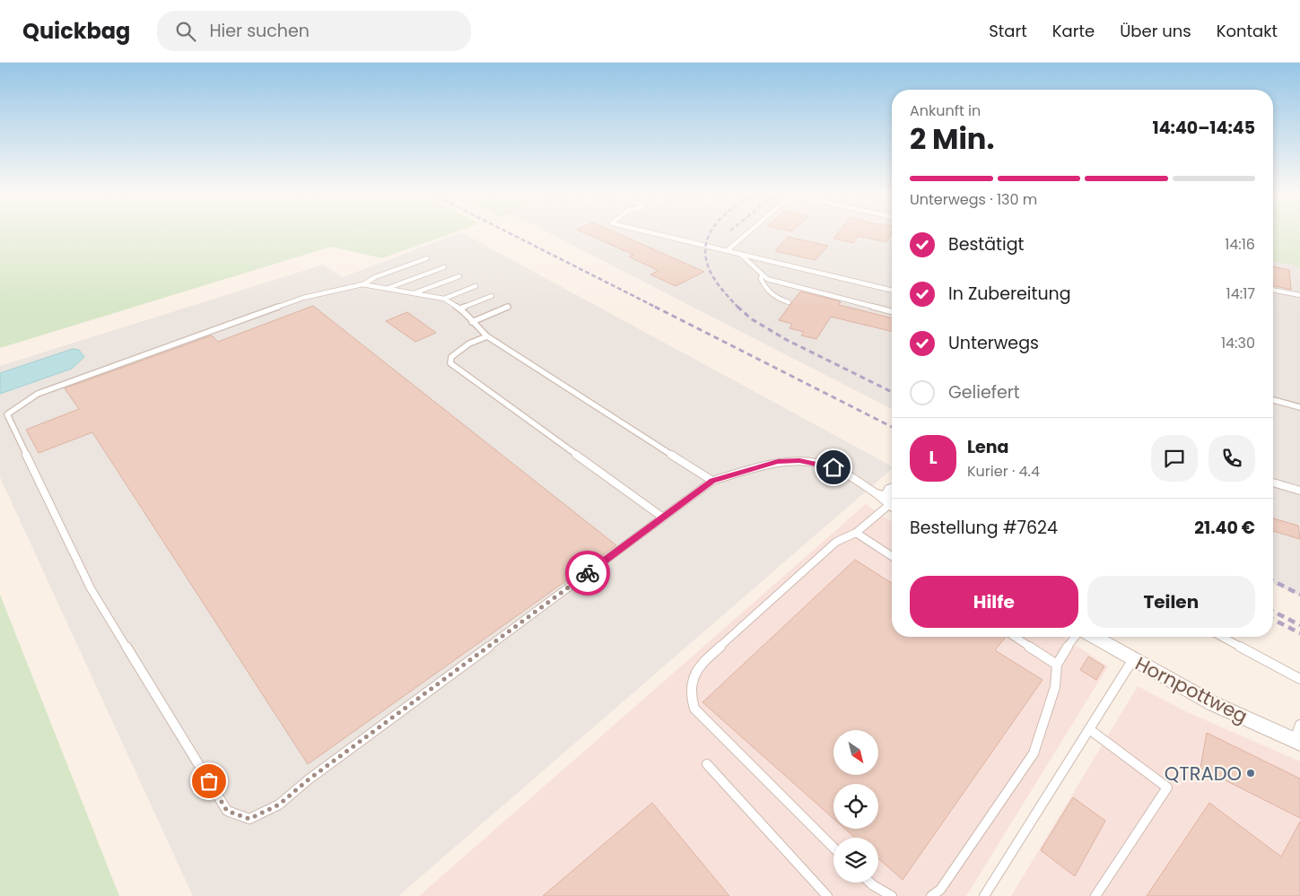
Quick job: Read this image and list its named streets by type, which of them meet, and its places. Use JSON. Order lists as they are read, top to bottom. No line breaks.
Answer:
{"streets":{"street":["Hornpottweg"]},"places":["QTRADO"],"north":"bottom right","page":{"header":"Quickbag","search":"Hier suchen","nav":["Start","Karte","Über uns","Kontakt"],"heading":["2 Min.","Ankunft in","14:40–14:45"],"panel":["Lena","Kurier · 4.4","Bestellung #7624","21.40 €"],"bar":"Unterwegs · 130 m","list":[["Bestätigt","14:16"],["In Zubereitung","14:17"],["Unterwegs","14:30"],"Geliefert"],"round":"L","buttons":["Hilfe","Teilen"]}}
